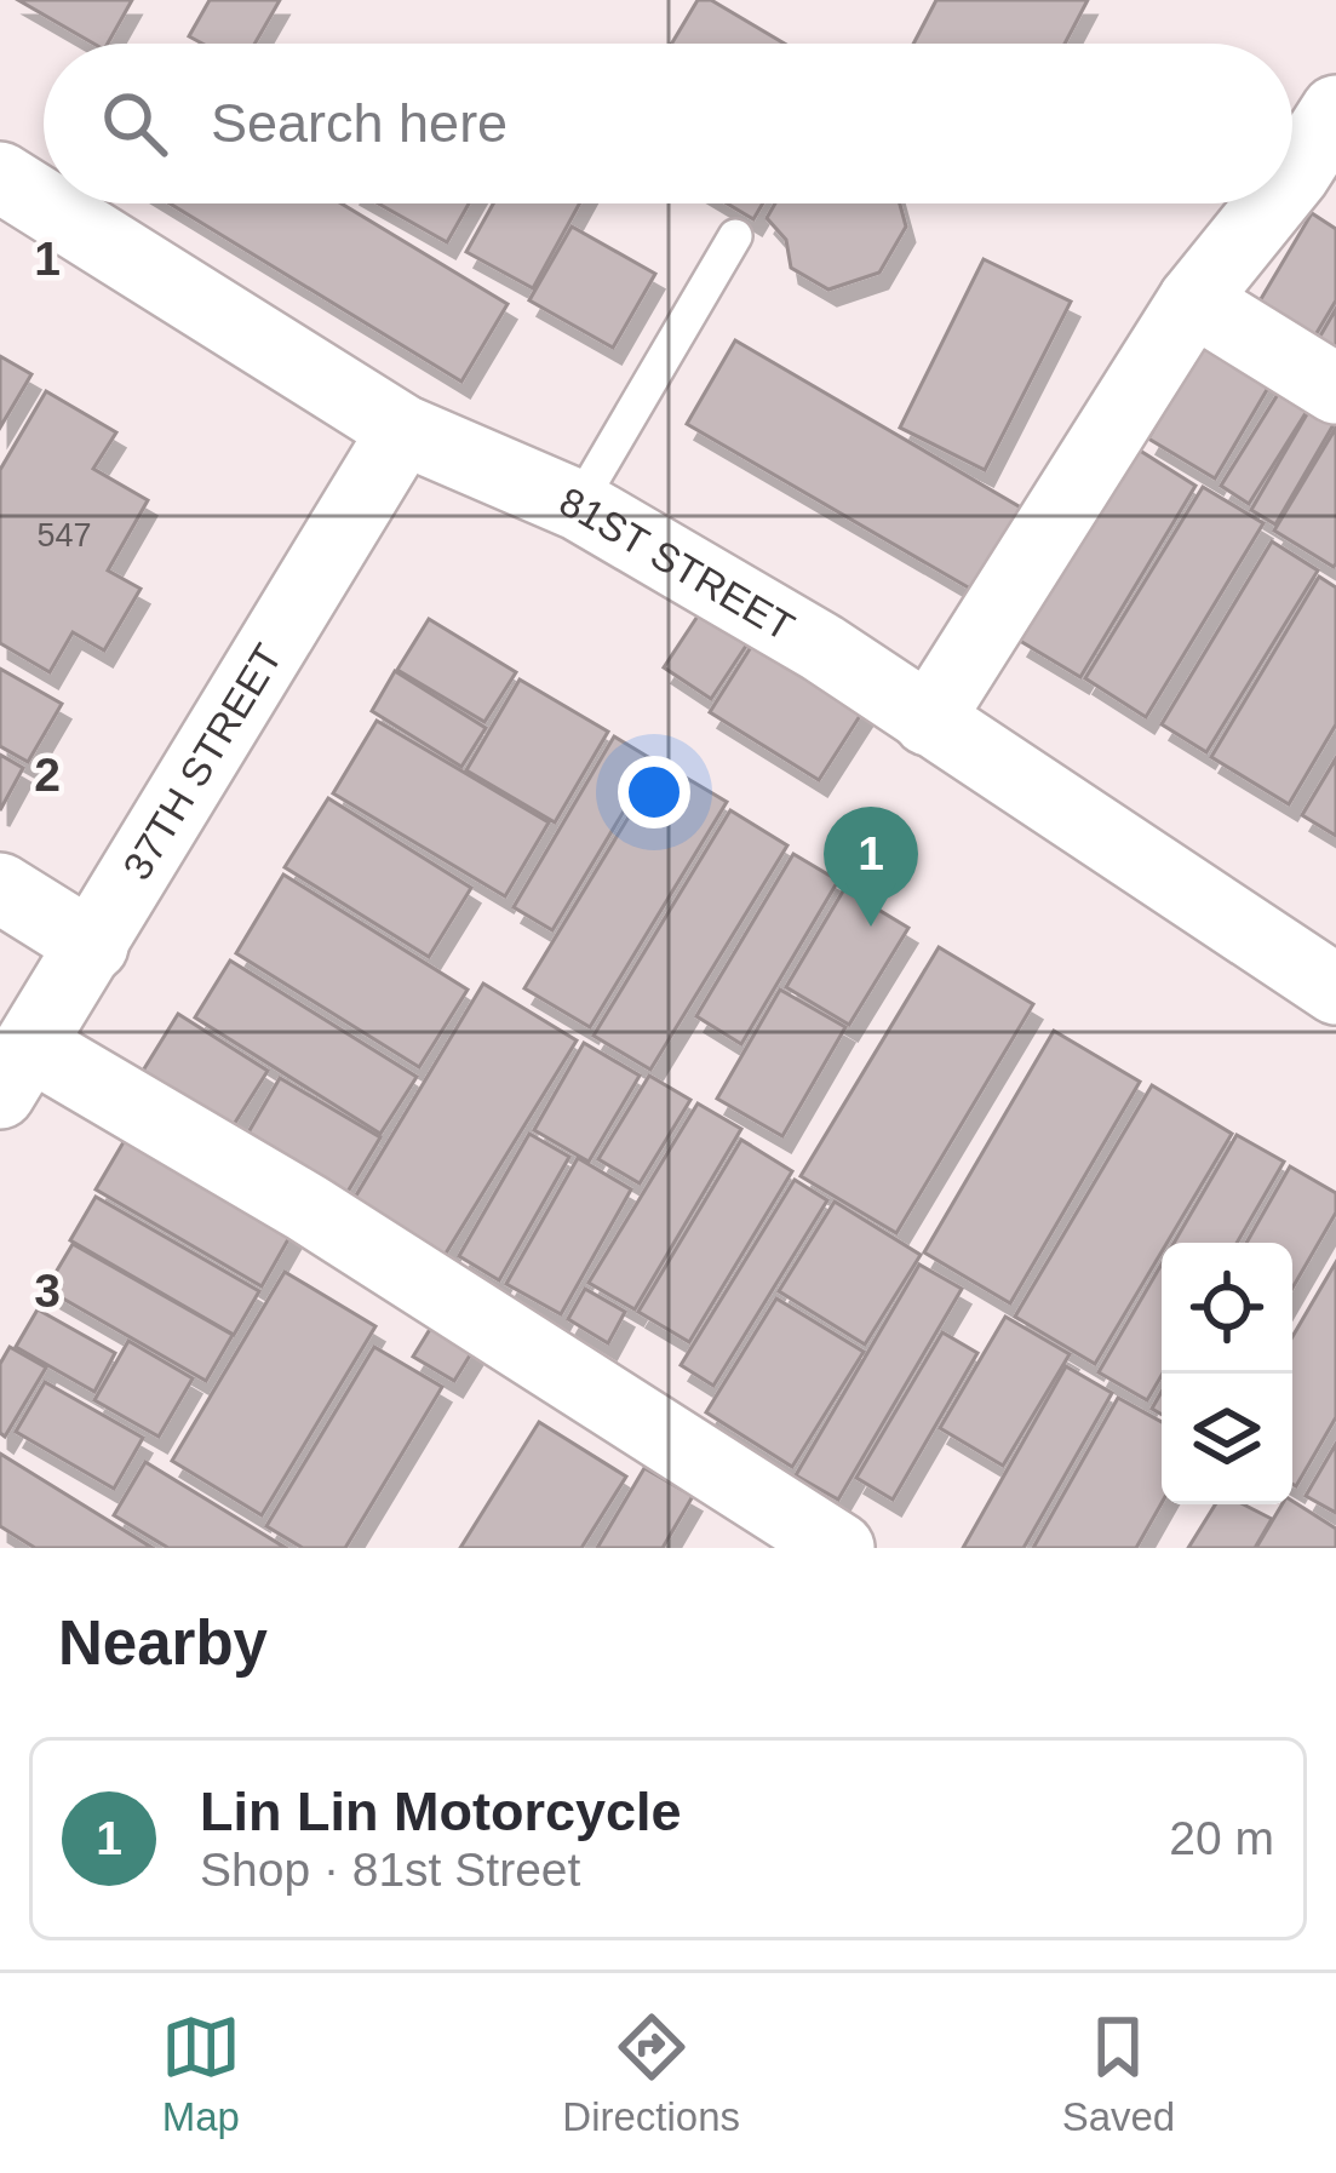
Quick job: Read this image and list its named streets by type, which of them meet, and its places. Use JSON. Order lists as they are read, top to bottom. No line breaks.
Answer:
{"streets":{"street":["81ST STREET","37TH STREET"]},"crossings":[["81ST STREET","37TH STREET"]],"house_numbers":["547"],"page":{"search":"Search here","pins":"1","heading":"Nearby","list":[{"mark":"1","name":"Lin Lin Motorcycle","note":"Shop · 81st Street","value":"20 m"}],"nav":["Map","Directions","Saved"]},"grid":{"rows":["1","2","3"]}}
